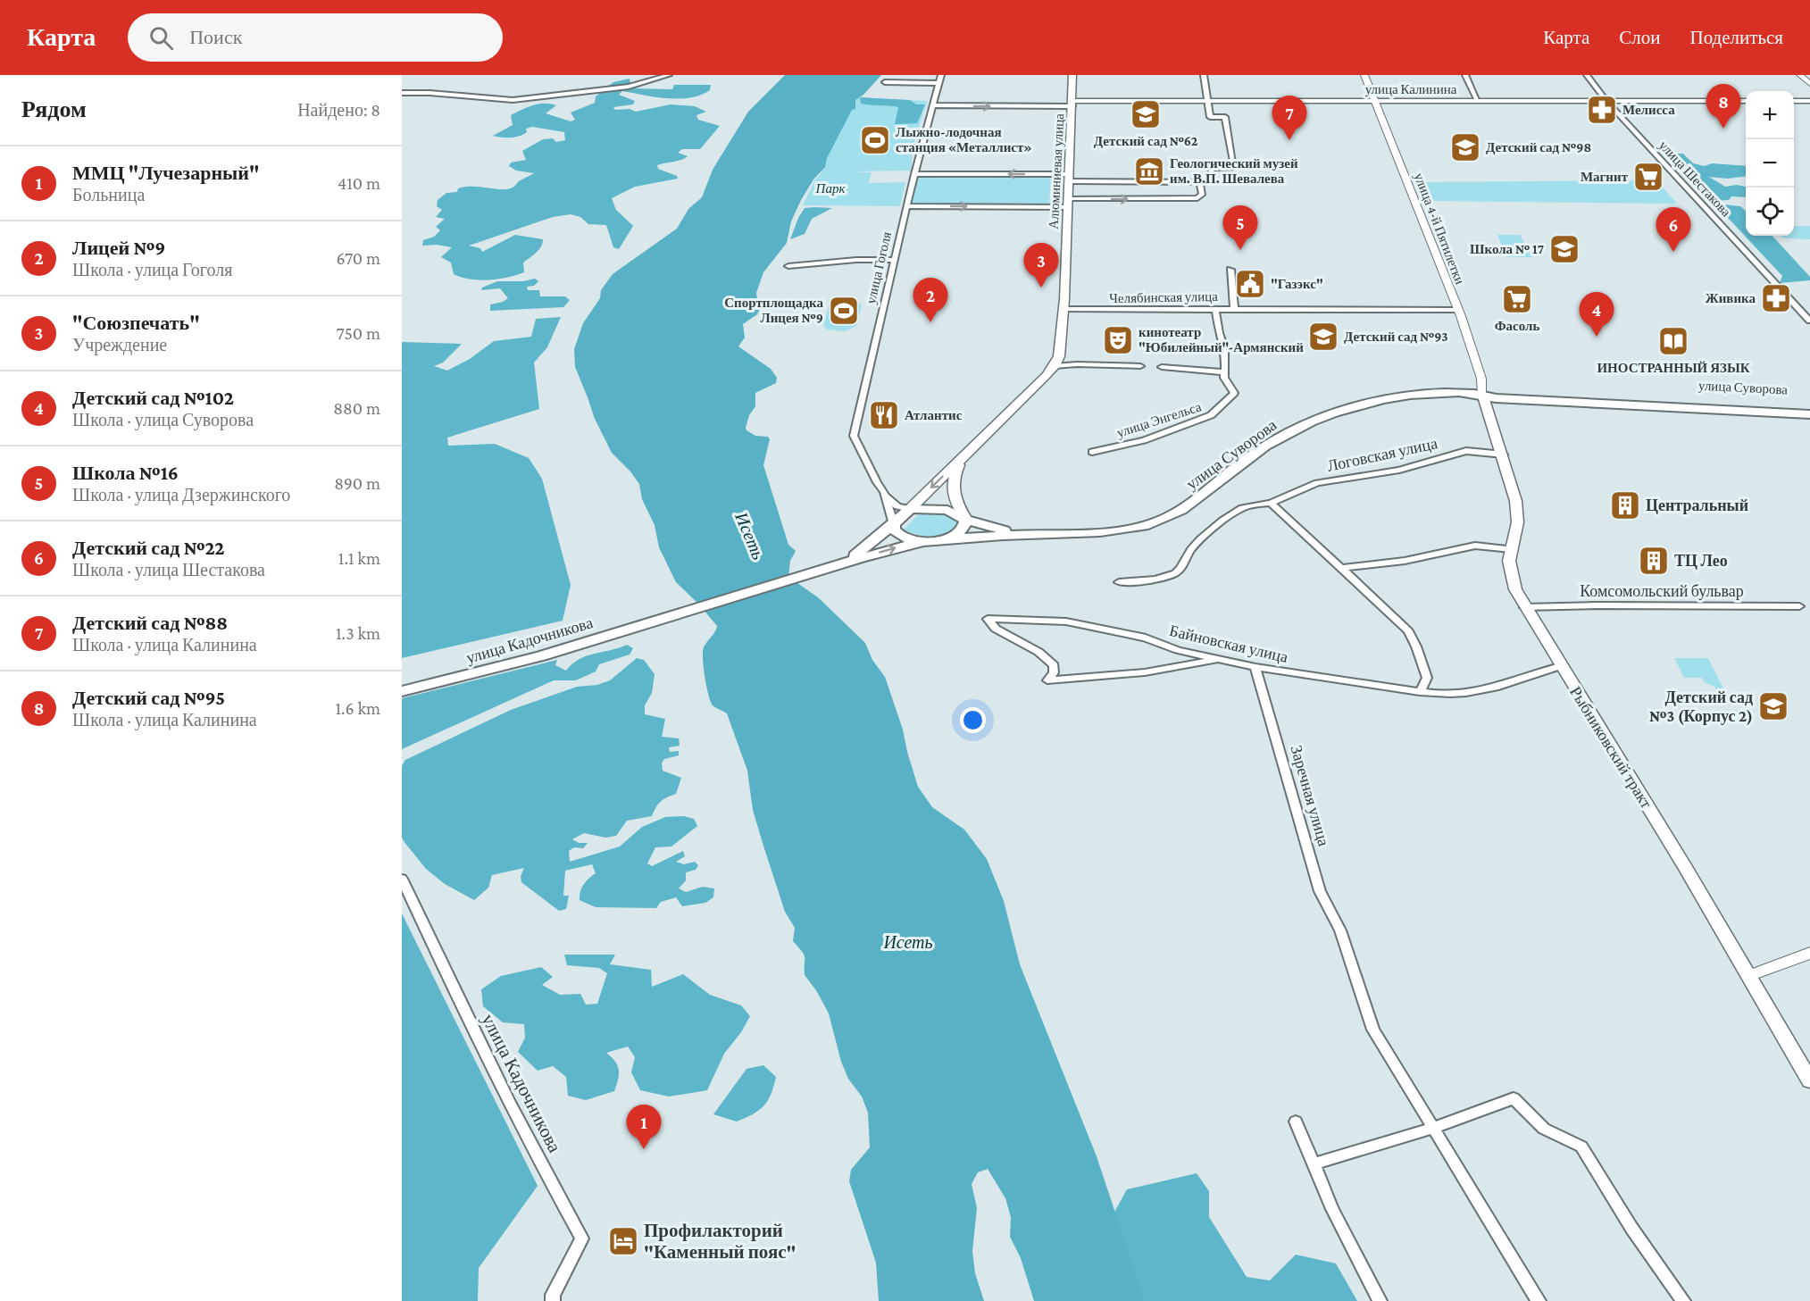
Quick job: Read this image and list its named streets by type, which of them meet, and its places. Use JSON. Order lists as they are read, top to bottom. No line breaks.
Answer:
{"streets":{"main road":["улица Калинина","Алюминиевая улица","улица Суворова","улица Кадочникова","Рыбниковский тракт"],"street":["улица Шестакова","улица 4-й Пятилетки","улица Гоголя","Челябинская улица","улица Энгельса","Логовская улица","Комсомольский бульвар","Байновская улица","Заречная улица"]},"crossings":[["улица Калинина","Алюминиевая улица"],["улица Калинина","улица Шестакова"],["улица Калинина","улица 4-й Пятилетки"],["улица Калинина","улица Гоголя"],["Алюминиевая улица","Челябинская улица"],["улица 4-й Пятилетки","Челябинская улица"],["улица 4-й Пятилетки","улица Суворова"],["улица 4-й Пятилетки","Рыбниковский тракт"],["улица Суворова","Рыбниковский тракт"],["Логовская улица","Рыбниковский тракт"],["Комсомольский бульвар","Рыбниковский тракт"],["Байновская улица","Рыбниковский тракт"],["Байновская улица","Заречная улица"]],"water":["Исеть"],"parks":["Парк"],"places":{"pharmacy":["Мелисса","Живика"],"school or university":["Детский сад №62","Детский сад №98","Школа № 17","Детский сад №93","Детский сад №3 (Корпус 2)"],"sports":["Лыжно-лодочная станция «Металлист»","Спортплощадка Лицея №9"],"museum":["Геологический музей им. В.П. Шевалева"],"supermarket":["Магнит","Фасоль"],"public building":["\"Газэкс\""],"theatre":["кинотеатр \"Юбилейный\"-Армянский"],"library":["ИНОСТРАННЫЙ ЯЗЫК"],"restaurant":["Атлантис"],"building":["Центральный","ТЦ Лео"],"hotel":["Профилакторий \"Каменный пояс\""]},"page":{"header":"Карта","search":"Поиск","nav":["Карта","Слои","Поделиться"],"heading":["Рядом","Найдено: 8"],"pins":["8","7","5","6","3","2","4","1"],"map_buttons":["+","−"],"list":[{"mark":"1","name":"ММЦ \"Лучезарный\"","note":"Больница","value":"410 m"},{"mark":"2","name":"Лицей №9","note":"Школа · улица Гоголя","value":"670 m"},{"mark":"3","name":"\"Союзпечать\"","note":"Учреждение","value":"750 m"},{"mark":"4","name":"Детский сад №102","note":"Школа · улица Суворова","value":"880 m"},{"mark":"5","name":"Школа №16","note":"Школа · улица Дзержинского","value":"890 m"},{"mark":"6","name":"Детский сад №22","note":"Школа · улица Шестакова","value":"1.1 km"},{"mark":"7","name":"Детский сад №88","note":"Школа · улица Калинина","value":"1.3 km"},{"mark":"8","name":"Детский сад №95","note":"Школа · улица Калинина","value":"1.6 km"}]}}
